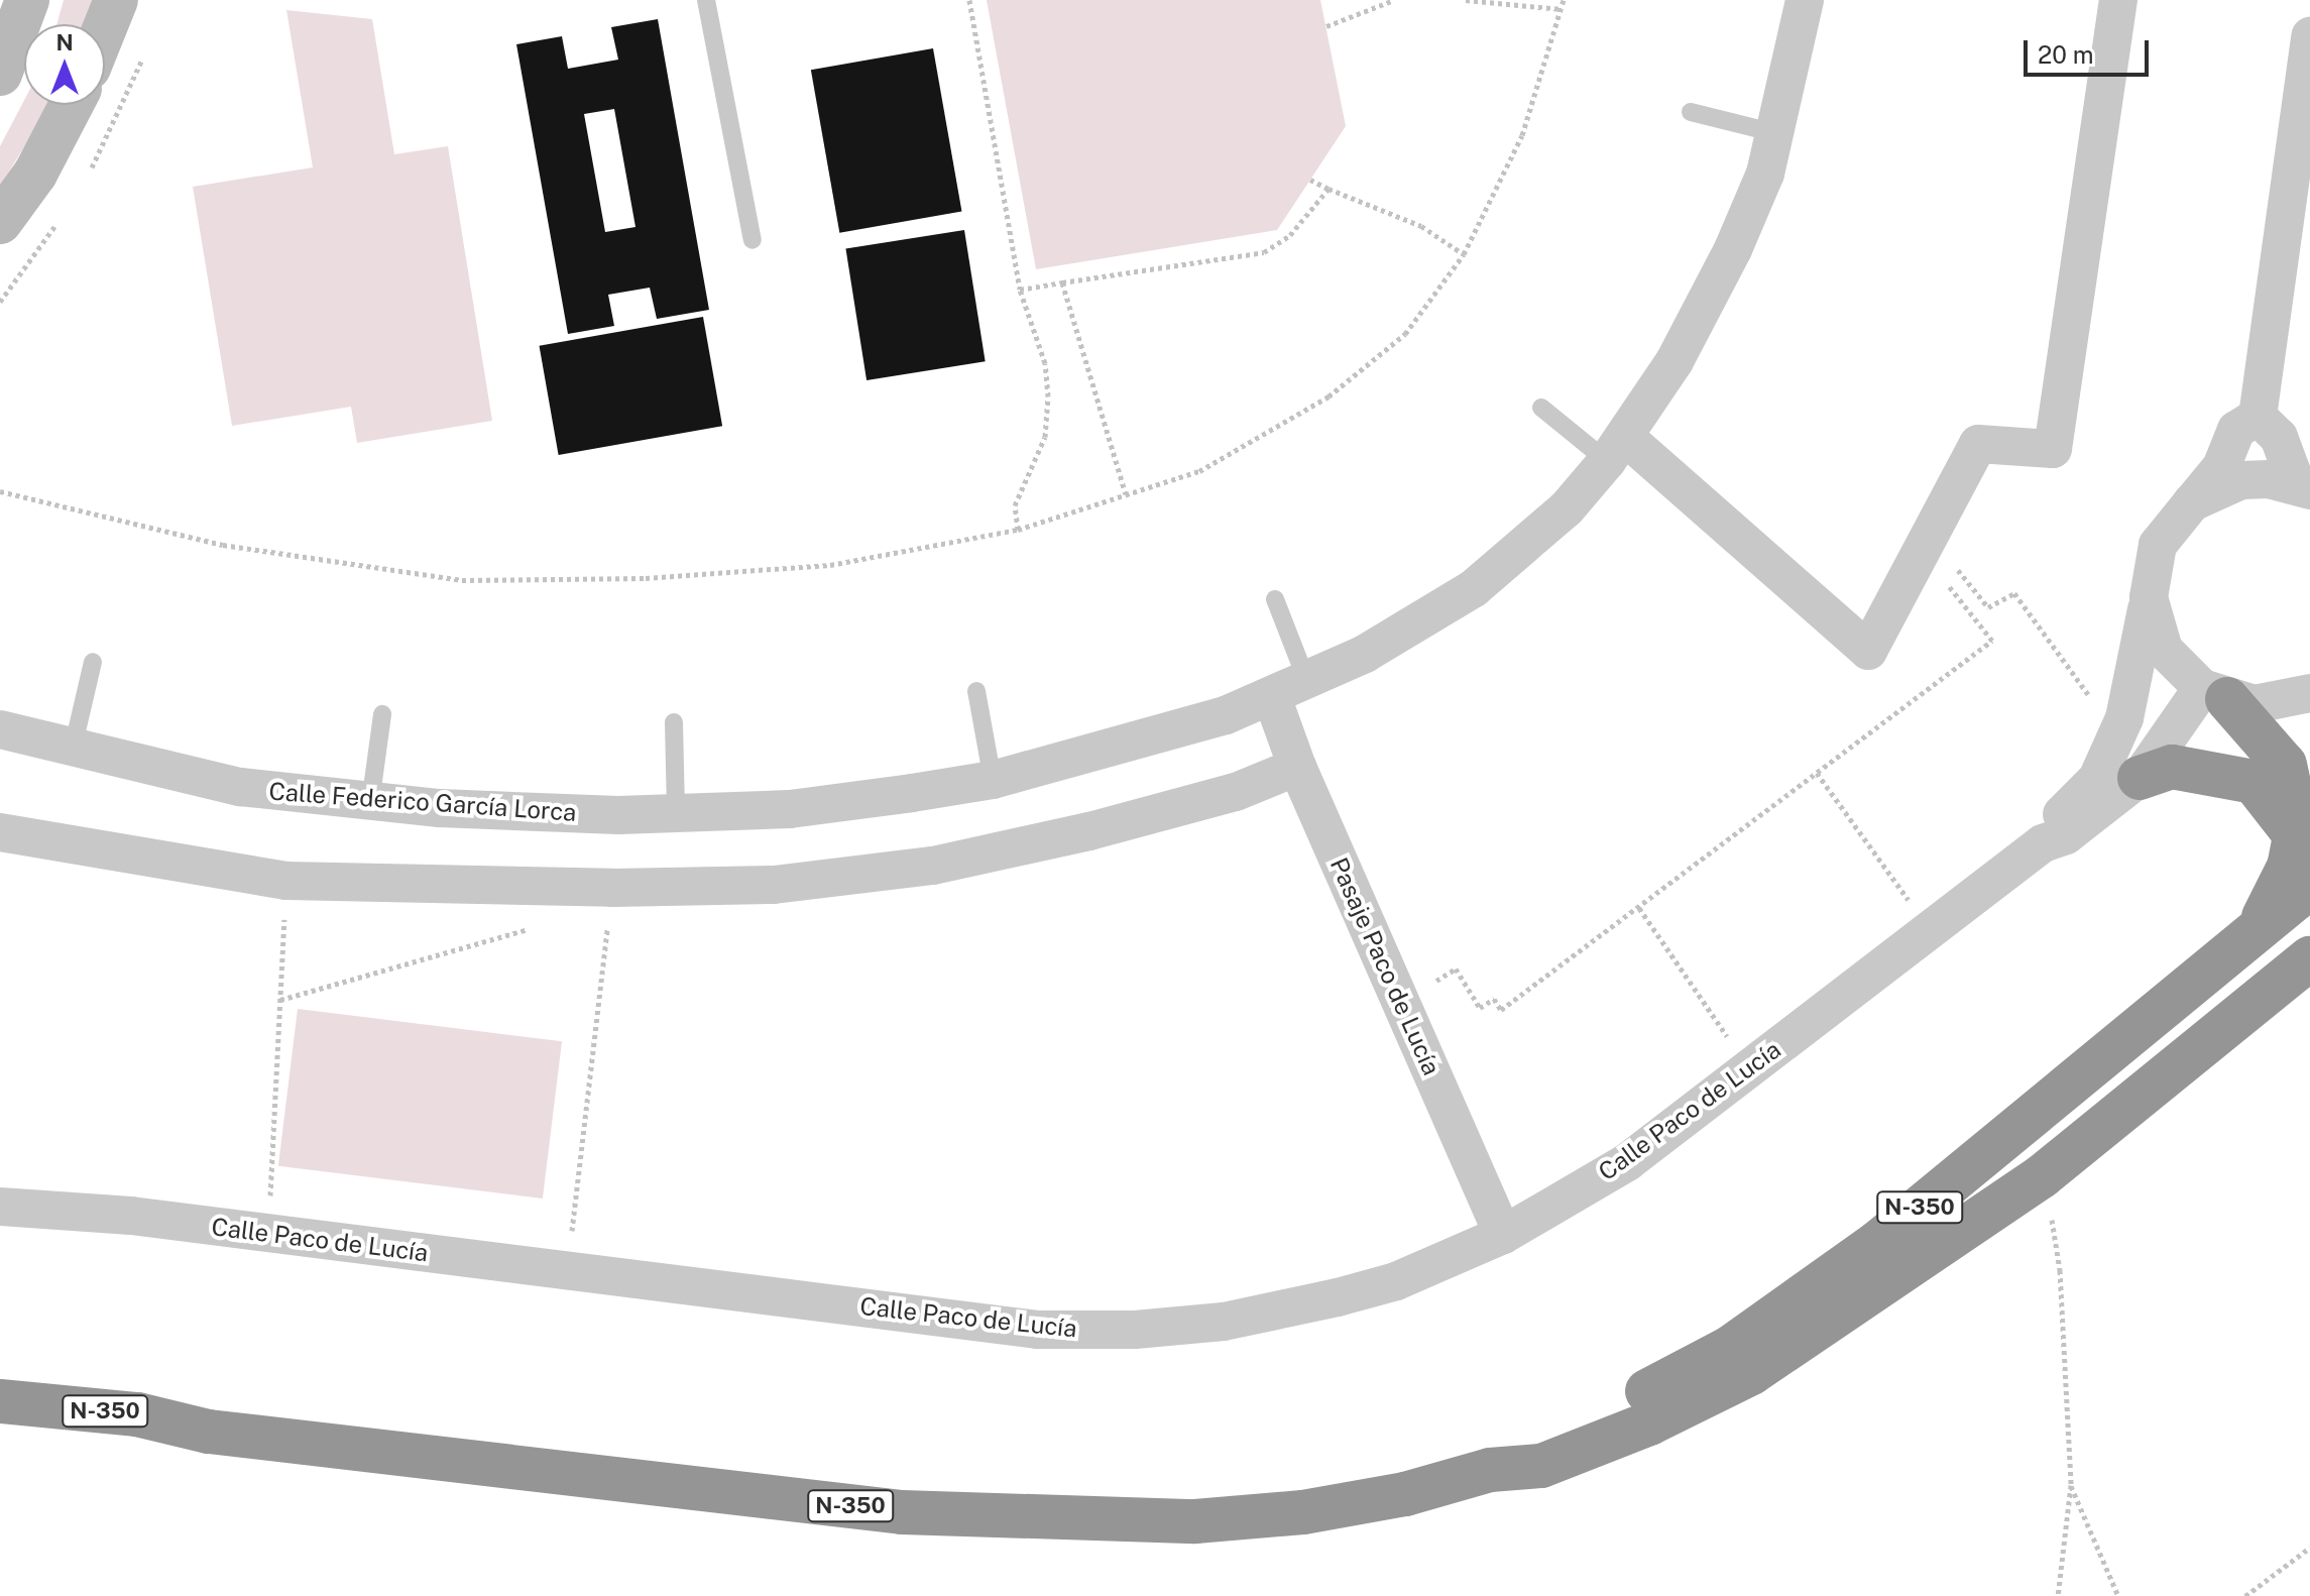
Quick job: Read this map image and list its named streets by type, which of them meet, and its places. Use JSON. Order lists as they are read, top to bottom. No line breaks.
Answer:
{"streets":{"highway":["N-350"],"street":["Calle Federico García Lorca","Pasaje Paco de Lucía","Calle Paco de Lucía"]},"crossings":[["Calle Federico García Lorca","Pasaje Paco de Lucía"],["Pasaje Paco de Lucía","Calle Paco de Lucía"]],"scale_bar":"20 m","north":"top"}
